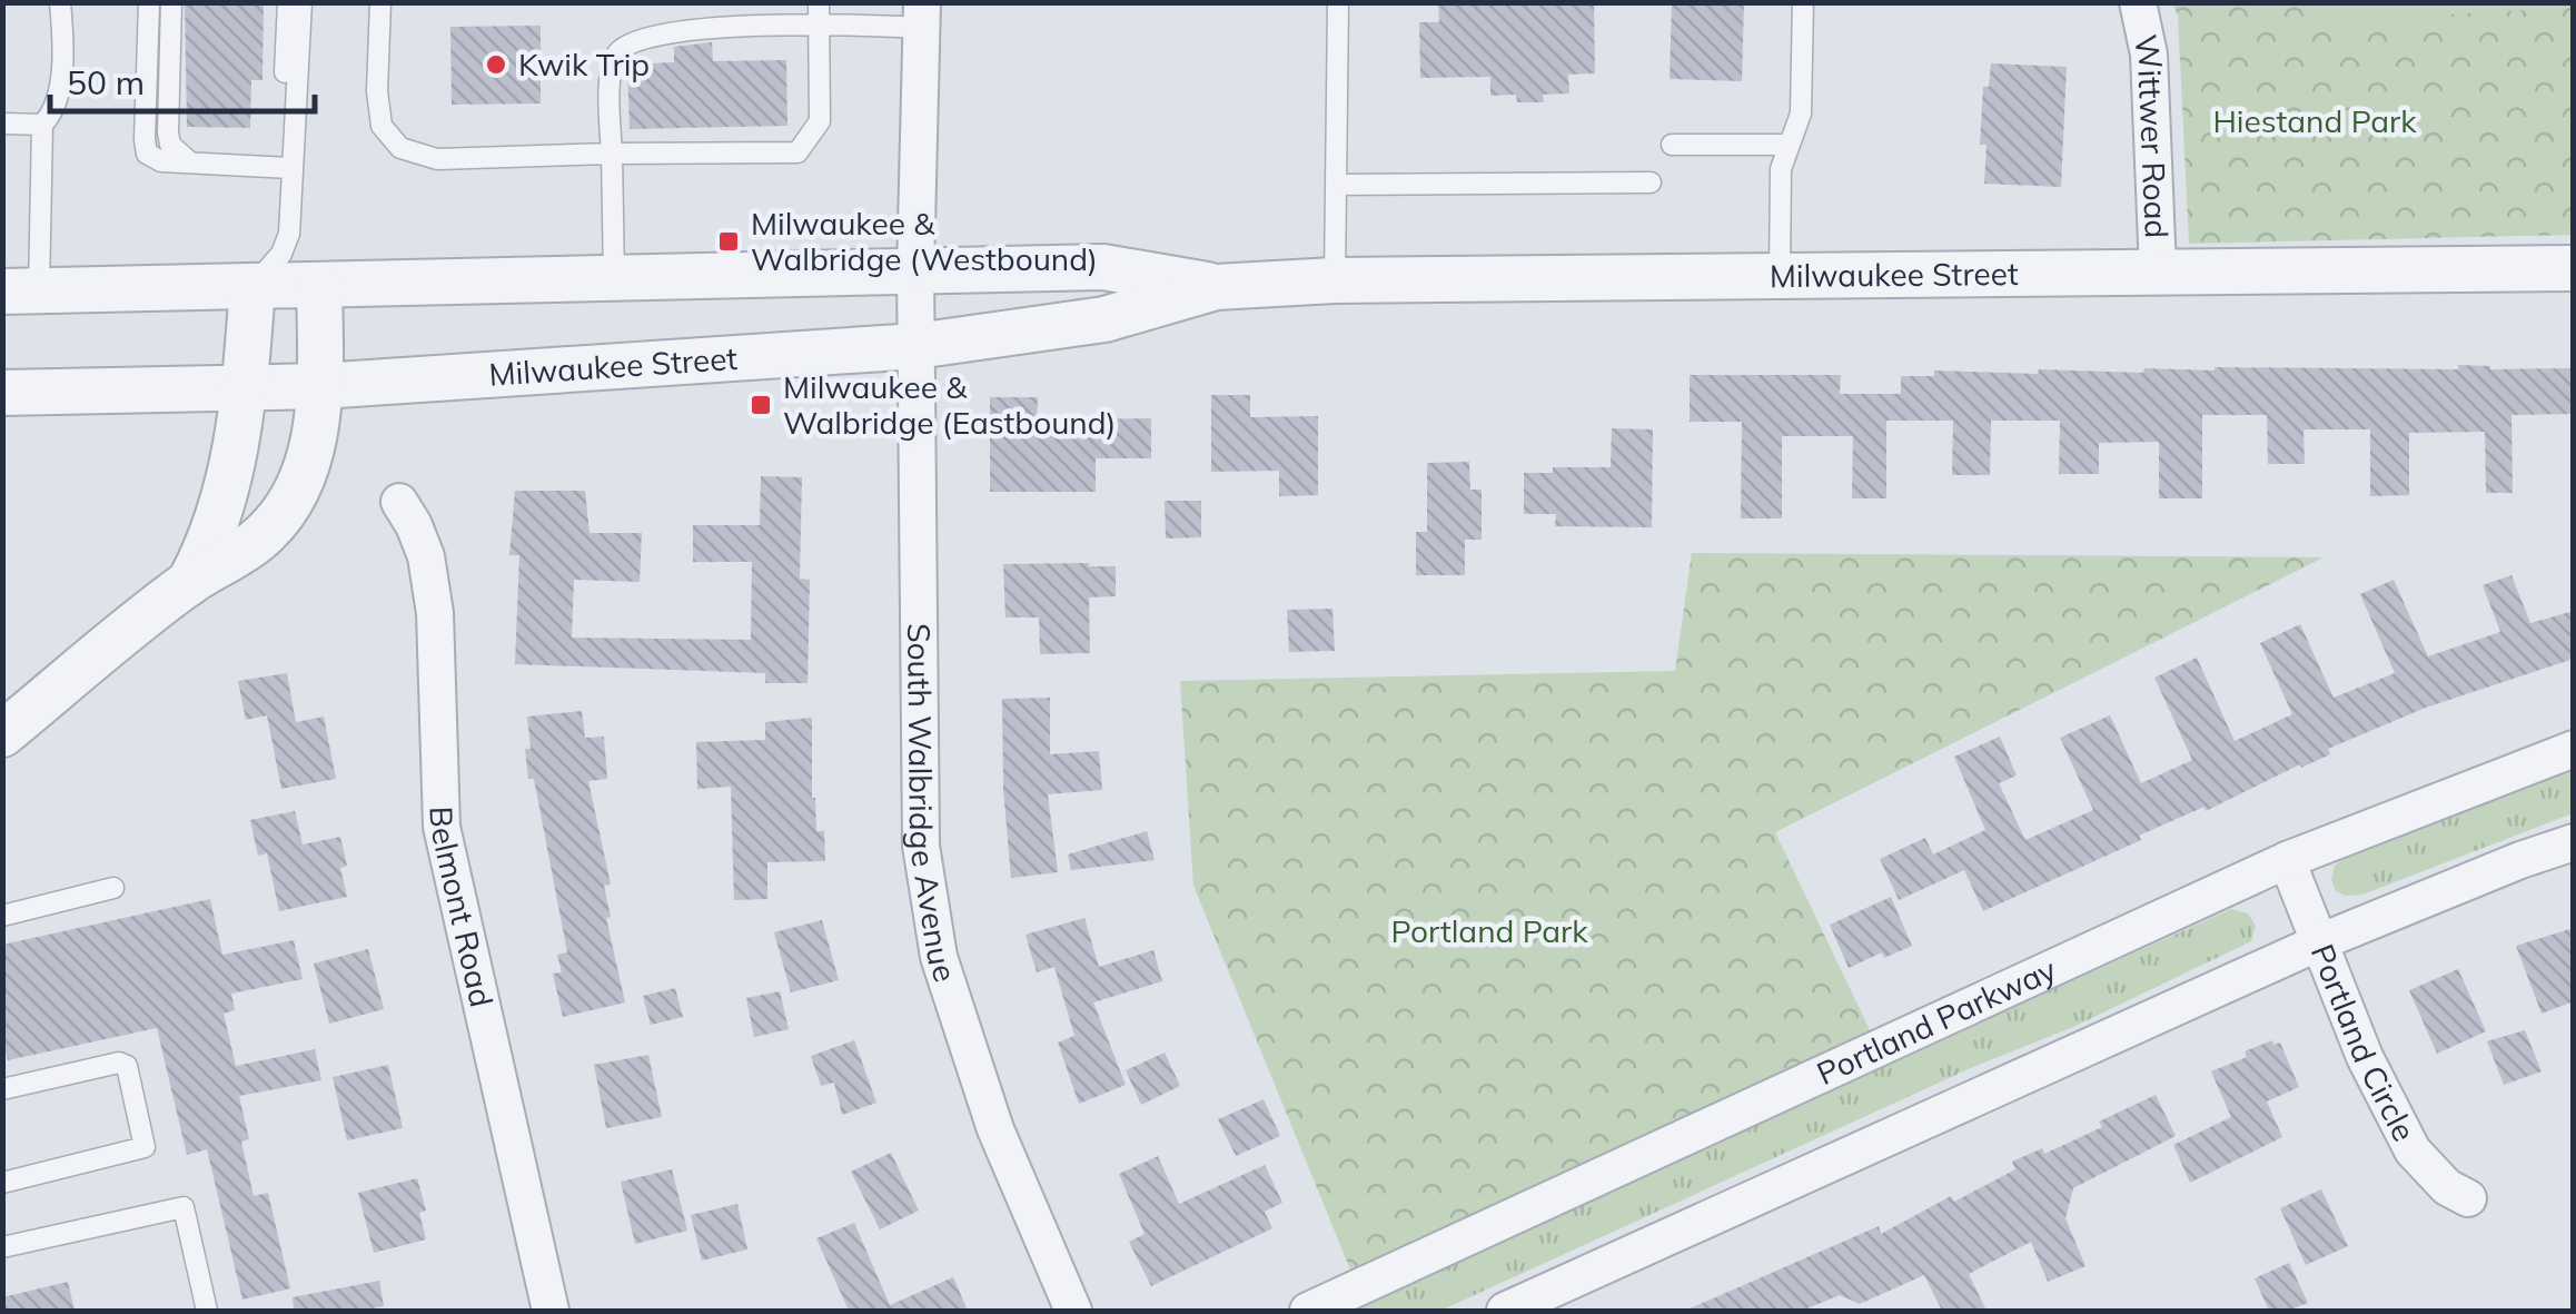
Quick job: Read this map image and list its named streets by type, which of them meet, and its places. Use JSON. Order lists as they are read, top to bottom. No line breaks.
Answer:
{"streets":{"street":["Wittwer Road","Milwaukee Street","South Walbridge Avenue","Belmont Road","Portland Parkway","Portland Circle"]},"crossings":[["Wittwer Road","Milwaukee Street"],["Milwaukee Street","South Walbridge Avenue"],["Portland Parkway","Portland Circle"]],"parks":["Hiestand Park","Portland Park"],"places":{"other":["Kwik Trip"],"transit":["Milwaukee & Walbridge (Westbound)","Milwaukee & Walbridge (Eastbound)"]},"scale_bar":"50 m"}
